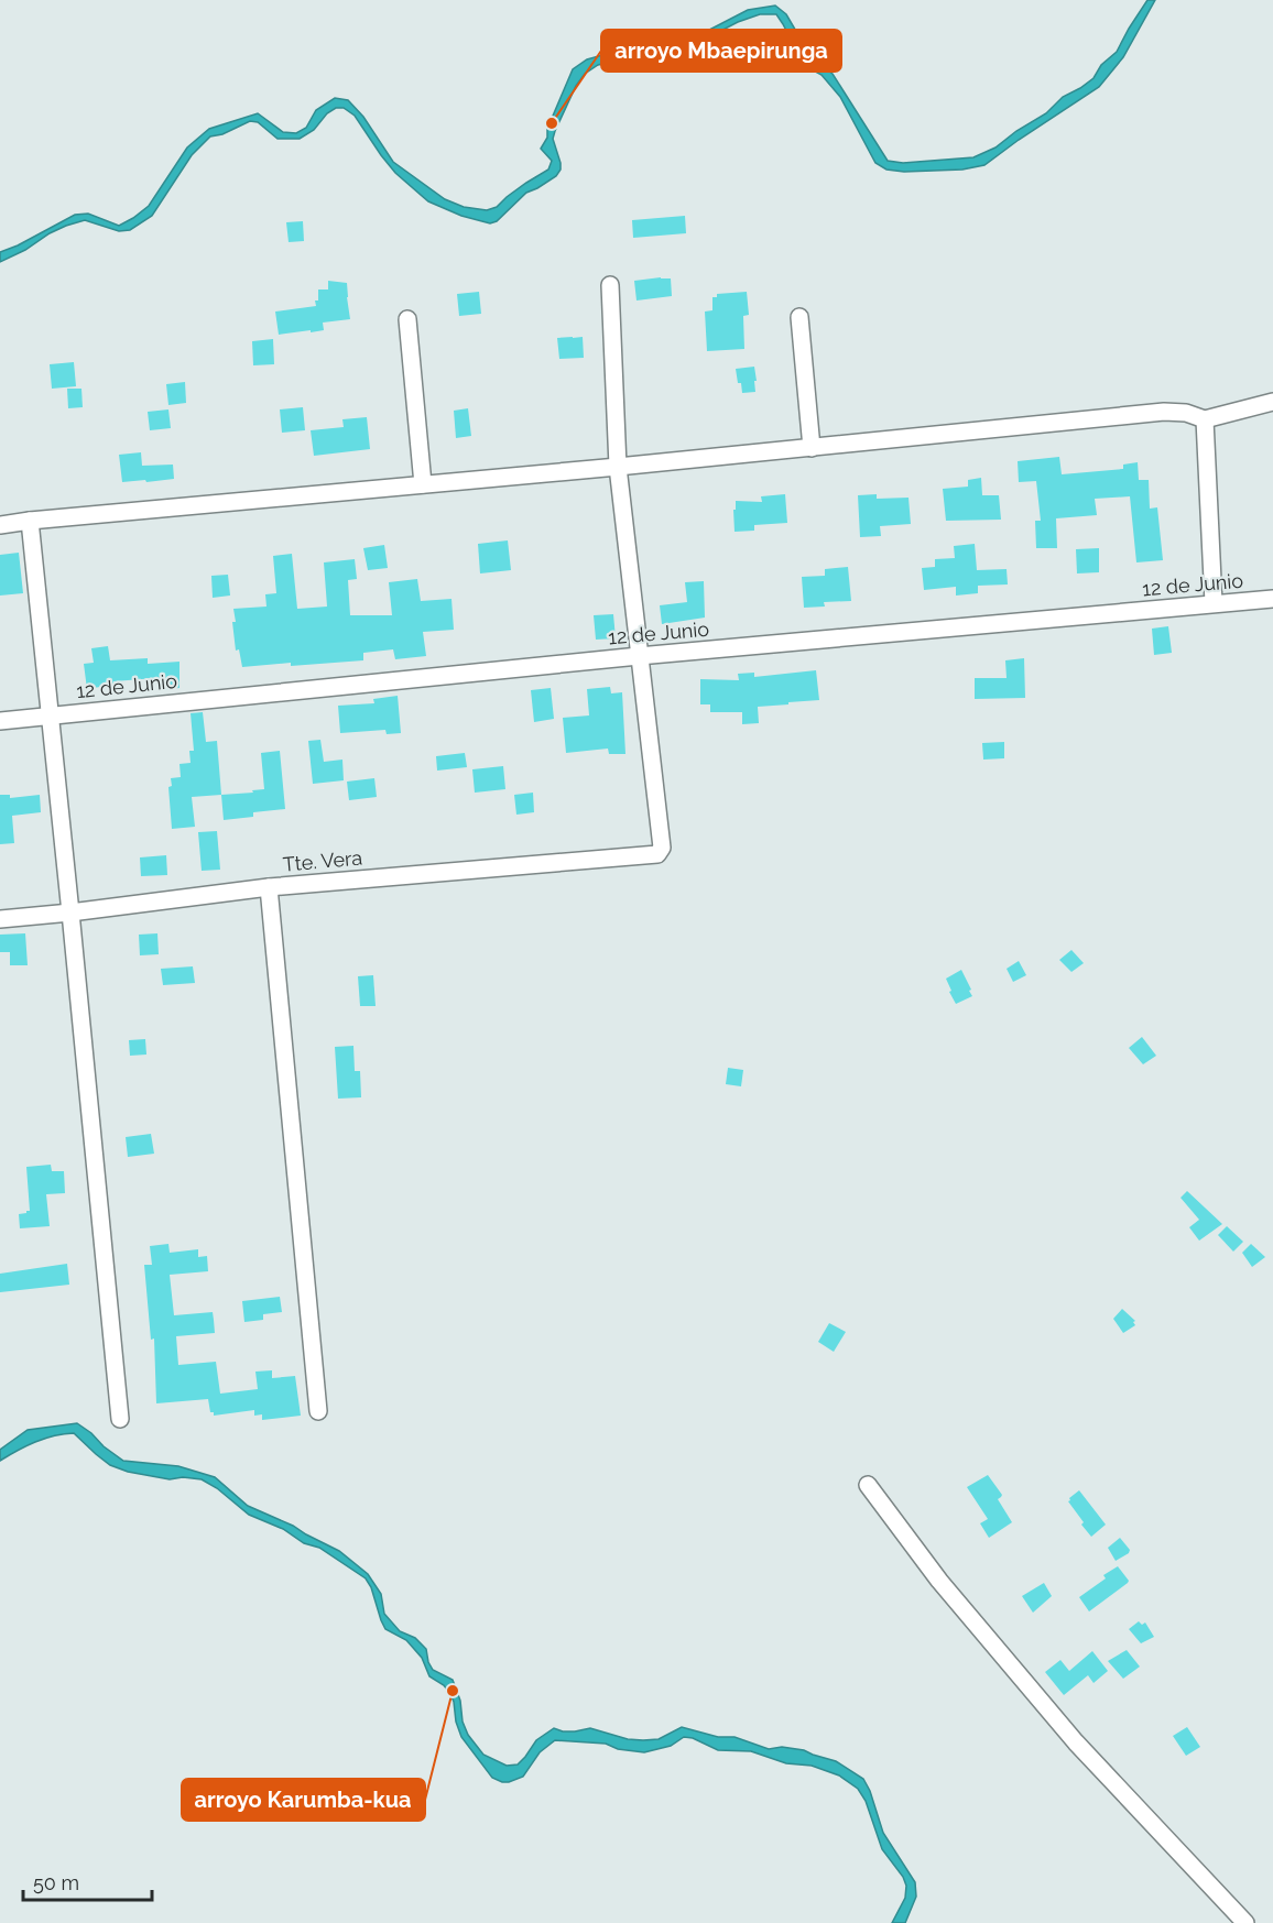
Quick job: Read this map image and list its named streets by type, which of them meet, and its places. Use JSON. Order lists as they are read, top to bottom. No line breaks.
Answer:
{"streets":{"street":["12 de Junio","Tte. Vera"]},"crossings":[["12 de Junio","Tte. Vera"]],"places":["arroyo Mbaepirunga","arroyo Karumba-kua"],"scale_bar":"50 m"}
